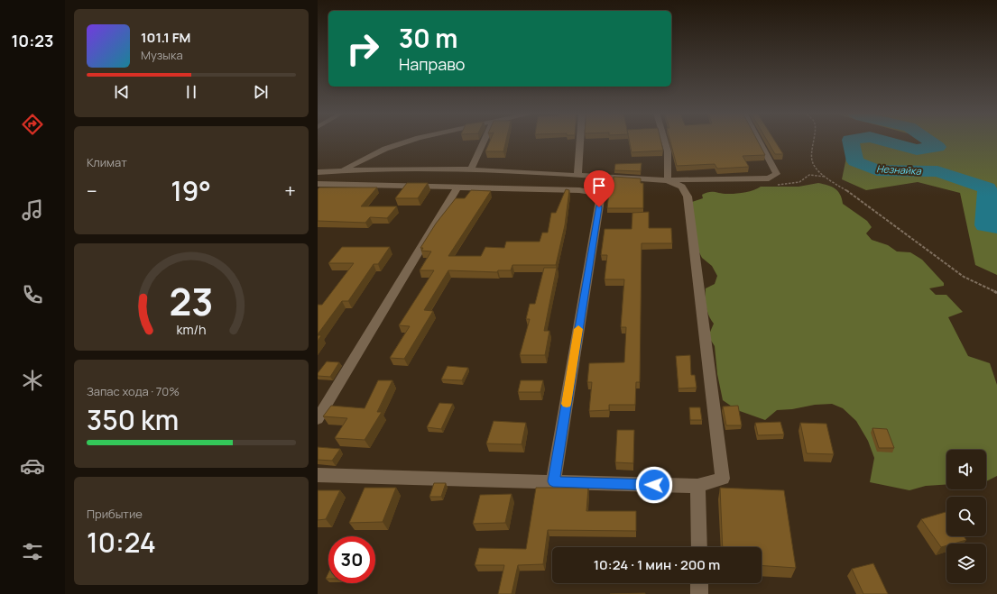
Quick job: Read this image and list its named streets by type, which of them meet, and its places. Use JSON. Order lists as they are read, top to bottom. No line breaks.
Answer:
{"water":["Незнайка"],"page":{"tabs":"10:23","turn":["30 m","Направо"],"song":["101.1 FM","Музыка"],"tile":["Климат",["Запас хода · 70%","350 km"],["Прибытие","10:24"]],"heat":["−","19°","+"],"limit":"30","trip":"10:24 · 1 мин · 200 m","gauge":["23","km/h"]}}
